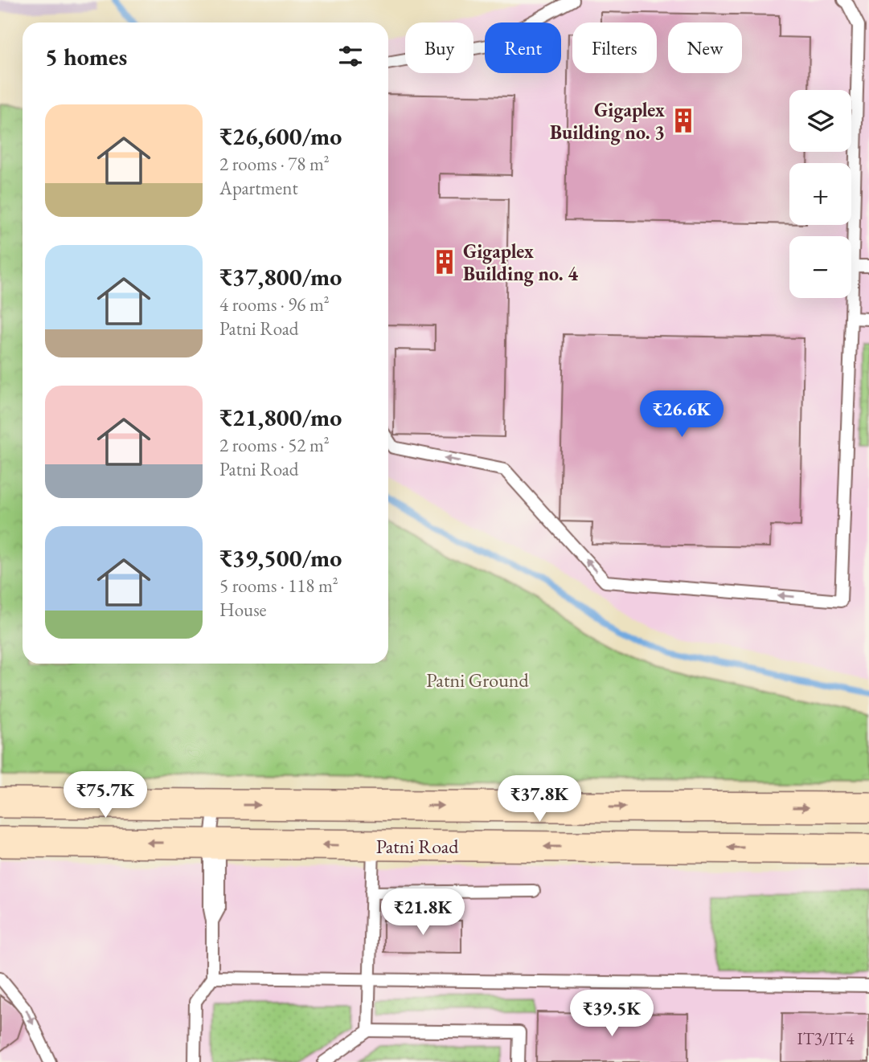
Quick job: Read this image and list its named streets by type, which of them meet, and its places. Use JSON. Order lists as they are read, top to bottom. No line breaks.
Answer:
{"streets":{"main road":["Patni Road"]},"parks":["Patni Ground"],"places":{"building":["Gigaplex Building no. 3","Gigaplex Building no. 4"]},"house_numbers":["IT3/IT4"],"page":{"chip":["Buy","Rent","Filters","New"],"heading":"5 homes","map_buttons":["+","−"],"list":[{"name":"₹26,600/mo","note":"2 rooms · 78 m² · Apartment"},{"name":"₹37,800/mo","note":"4 rooms · 96 m² · Patni Road"},{"name":"₹21,800/mo","note":"2 rooms · 52 m² · Patni Road"},{"name":"₹39,500/mo","note":"5 rooms · 118 m² · House"}],"price":["₹26.6K","₹75.7K","₹37.8K","₹21.8K","₹39.5K"]}}
